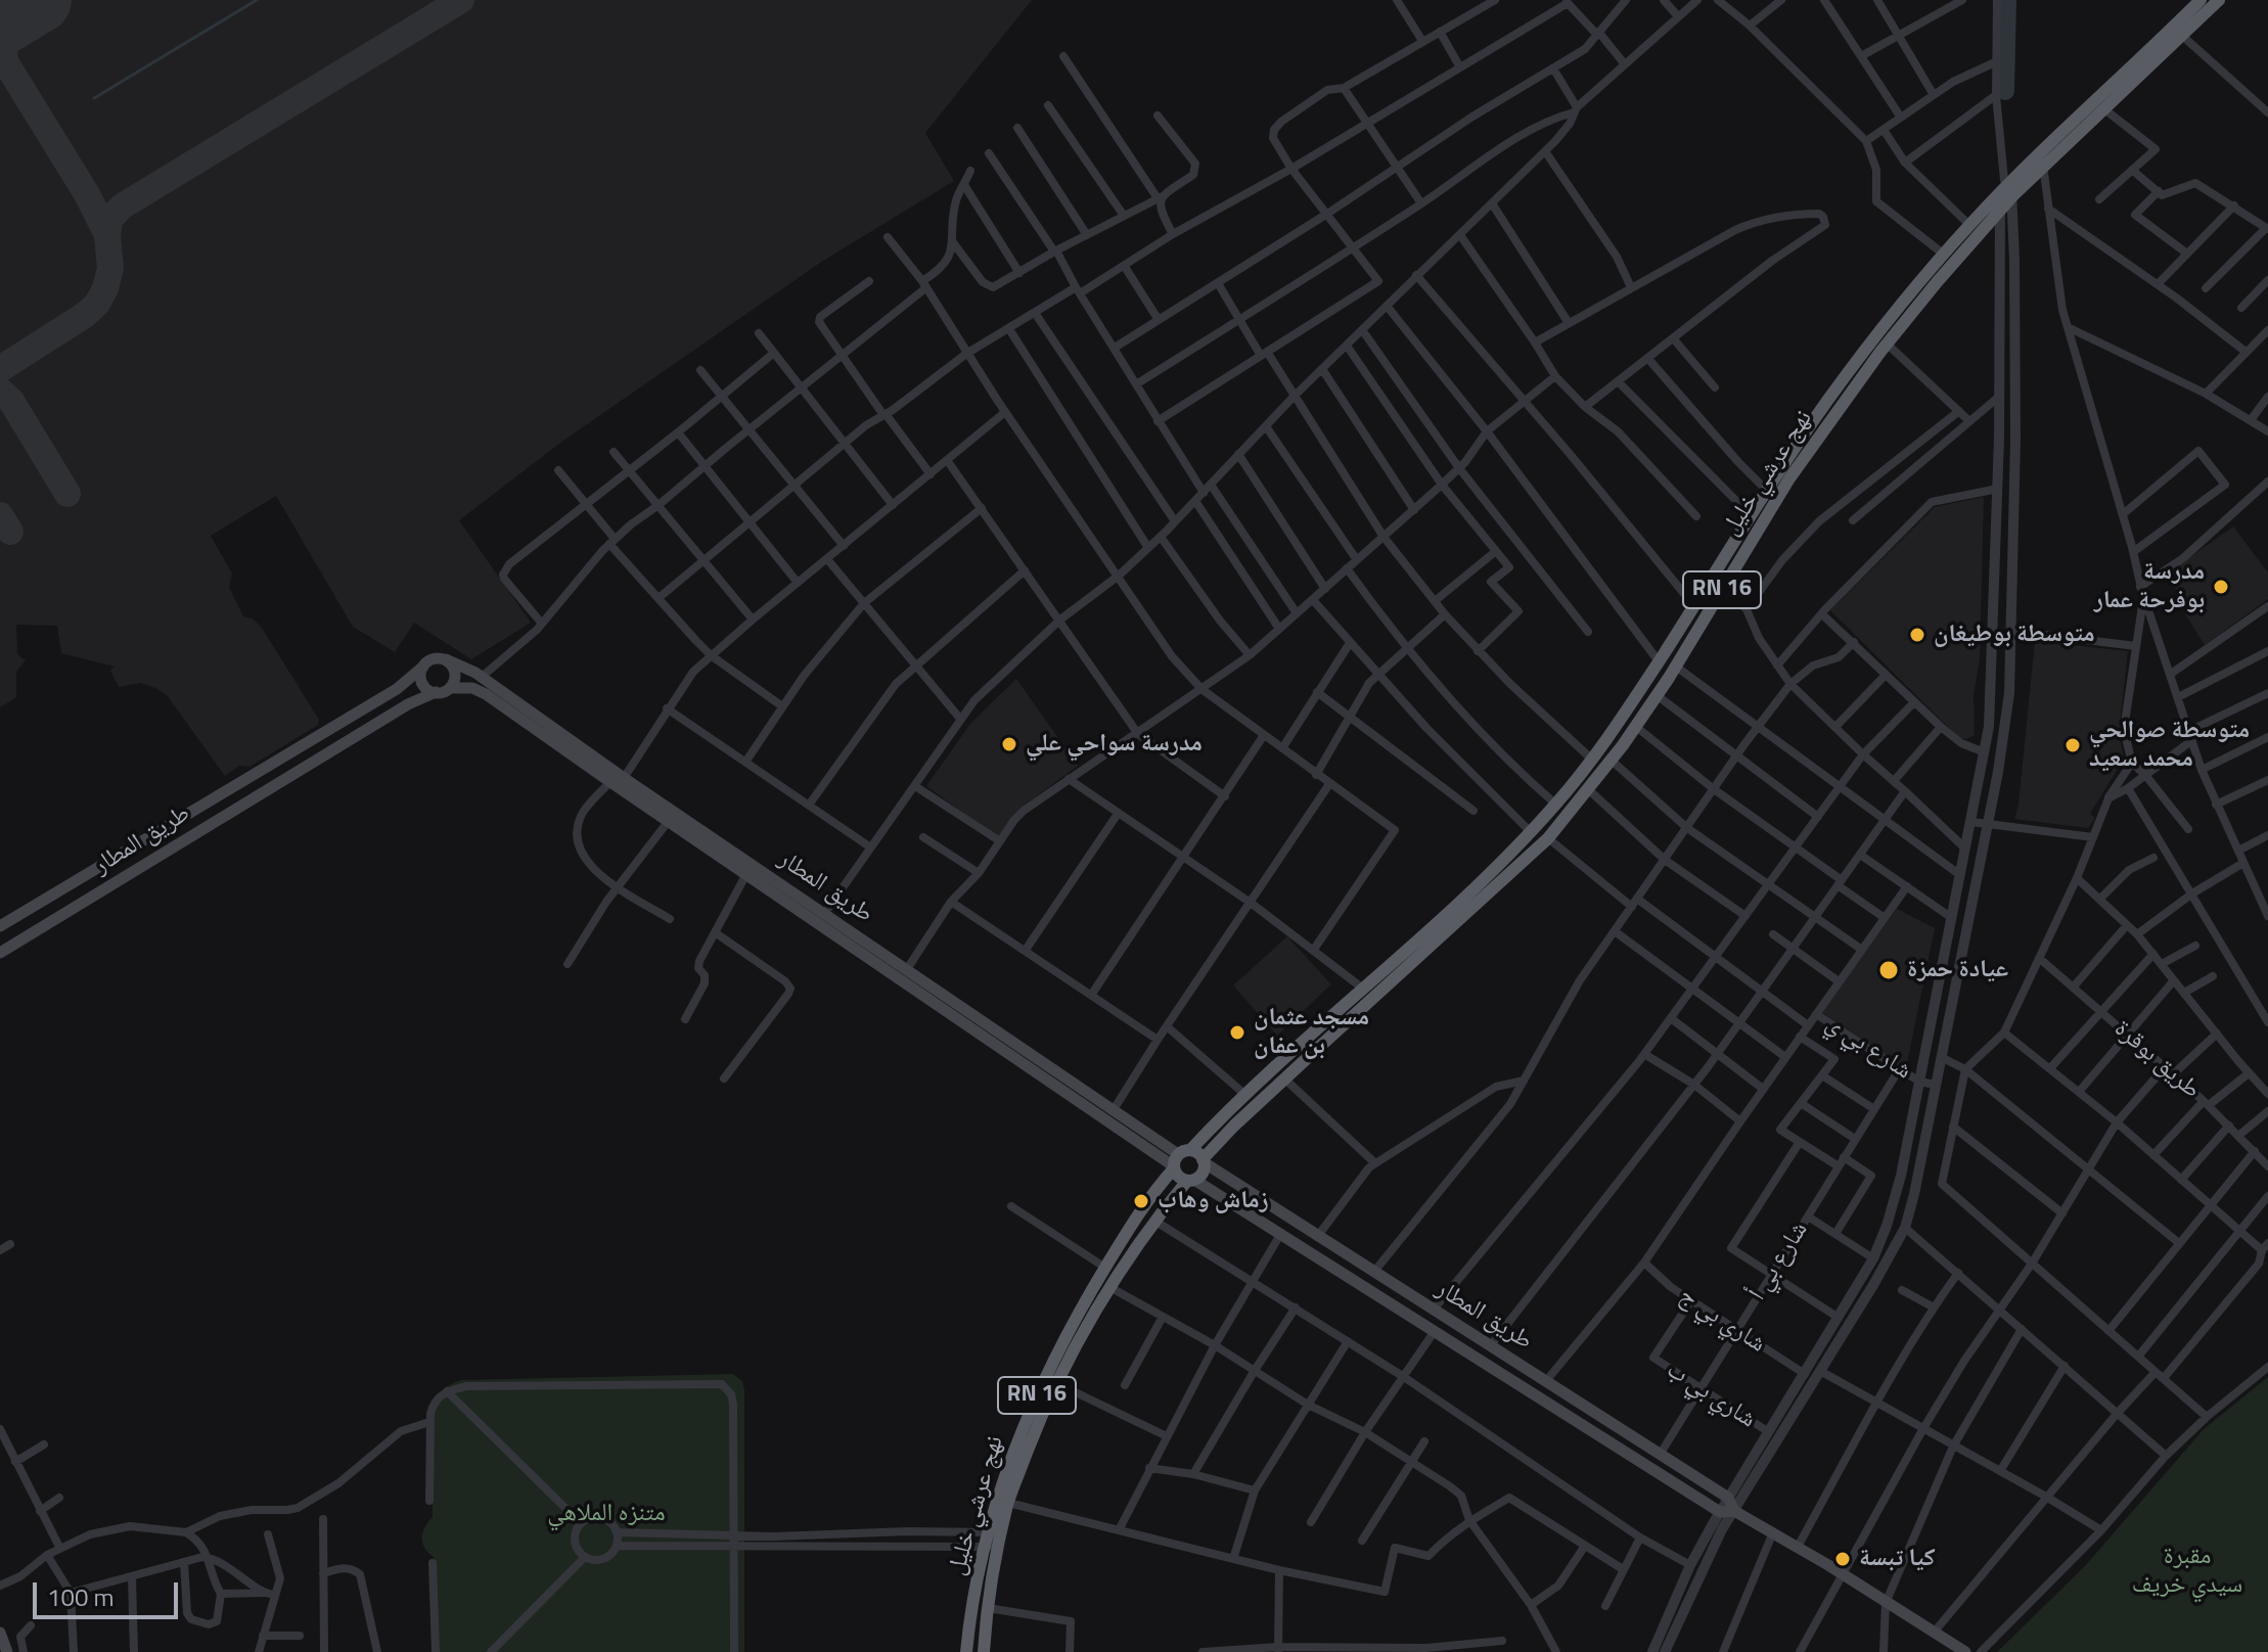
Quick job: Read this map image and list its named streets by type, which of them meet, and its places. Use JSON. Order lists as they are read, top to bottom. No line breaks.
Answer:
{"streets":{"highway":["نهج عرشي خليل","RN 16"],"main road":["طريق المطار"],"street":["شارع بي ي","طريق بوقرة","شارع بي أ","شاري بي ج","شاري بي ب"]},"crossings":[["نهج عرشي خليل","طريق المطار"],["طريق المطار","شارع بي أ"],["شارع بي ي","شارع بي أ"],["شارع بي أ","شاري بي ج"],["شارع بي أ","شاري بي ب"],["شاري بي ج","شاري بي ب"]],"parks":["متنزه الملاهي","مقبرة سيدي خريف"],"places":["مدرسة بوفرحة عمار","متوسطة بوطيغان","مدرسة سواحي علي","متوسطة صوالحي محمد سعيد","عيادة حمزة","مسجد عثمان بن عفان","زماش وهاب","كيا تبسة"],"scale_bar":"100 m"}
